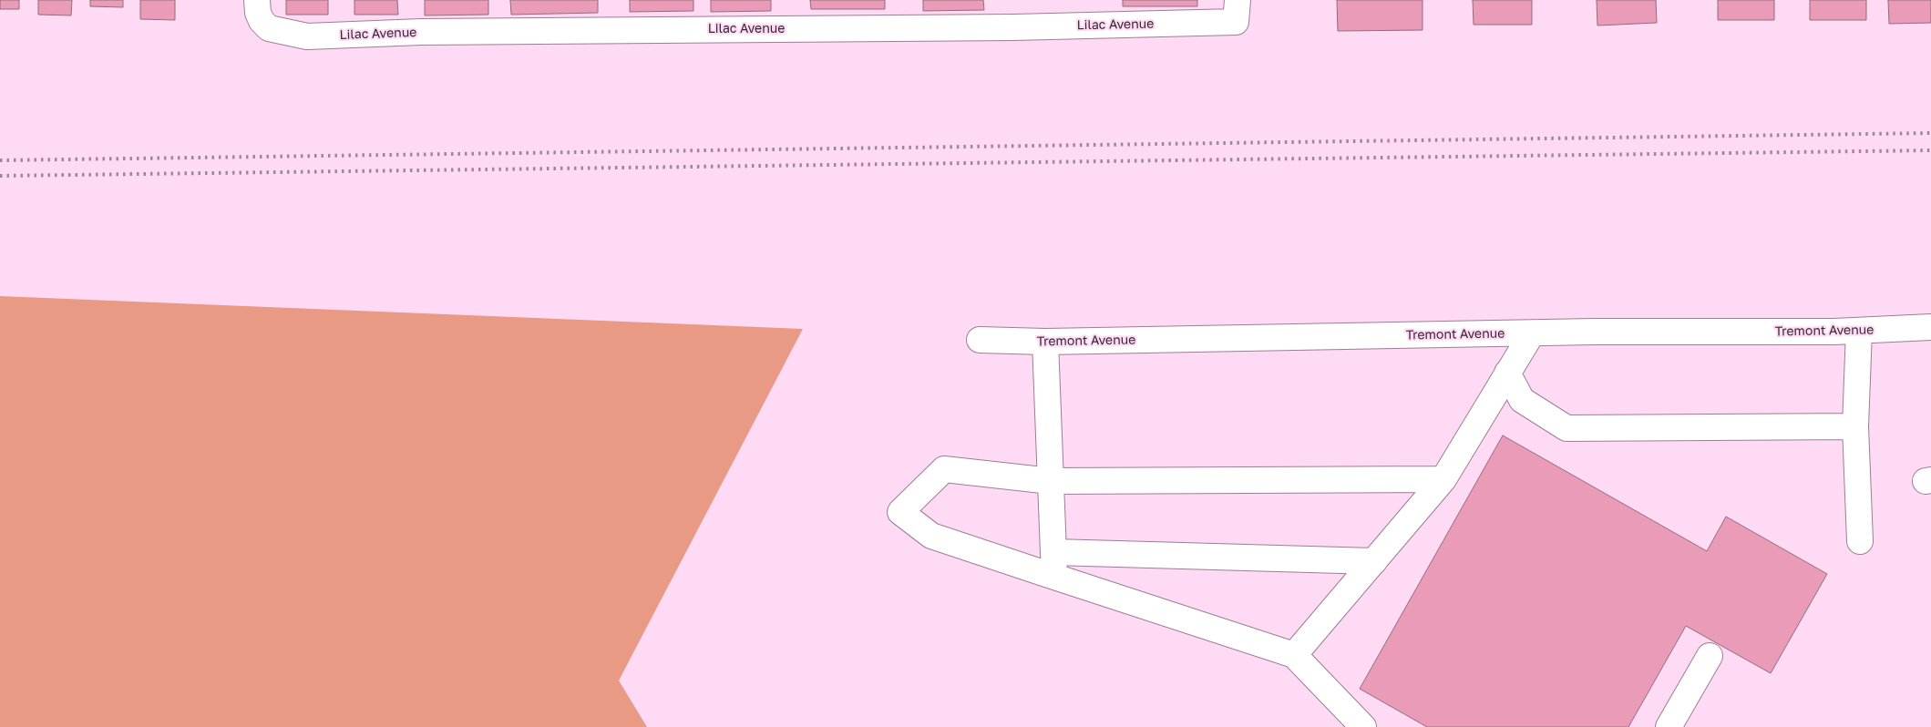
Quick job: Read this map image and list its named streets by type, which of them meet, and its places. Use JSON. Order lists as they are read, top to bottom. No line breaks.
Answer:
{"streets":{"street":["Lilac Avenue","Tremont Avenue"]}}
